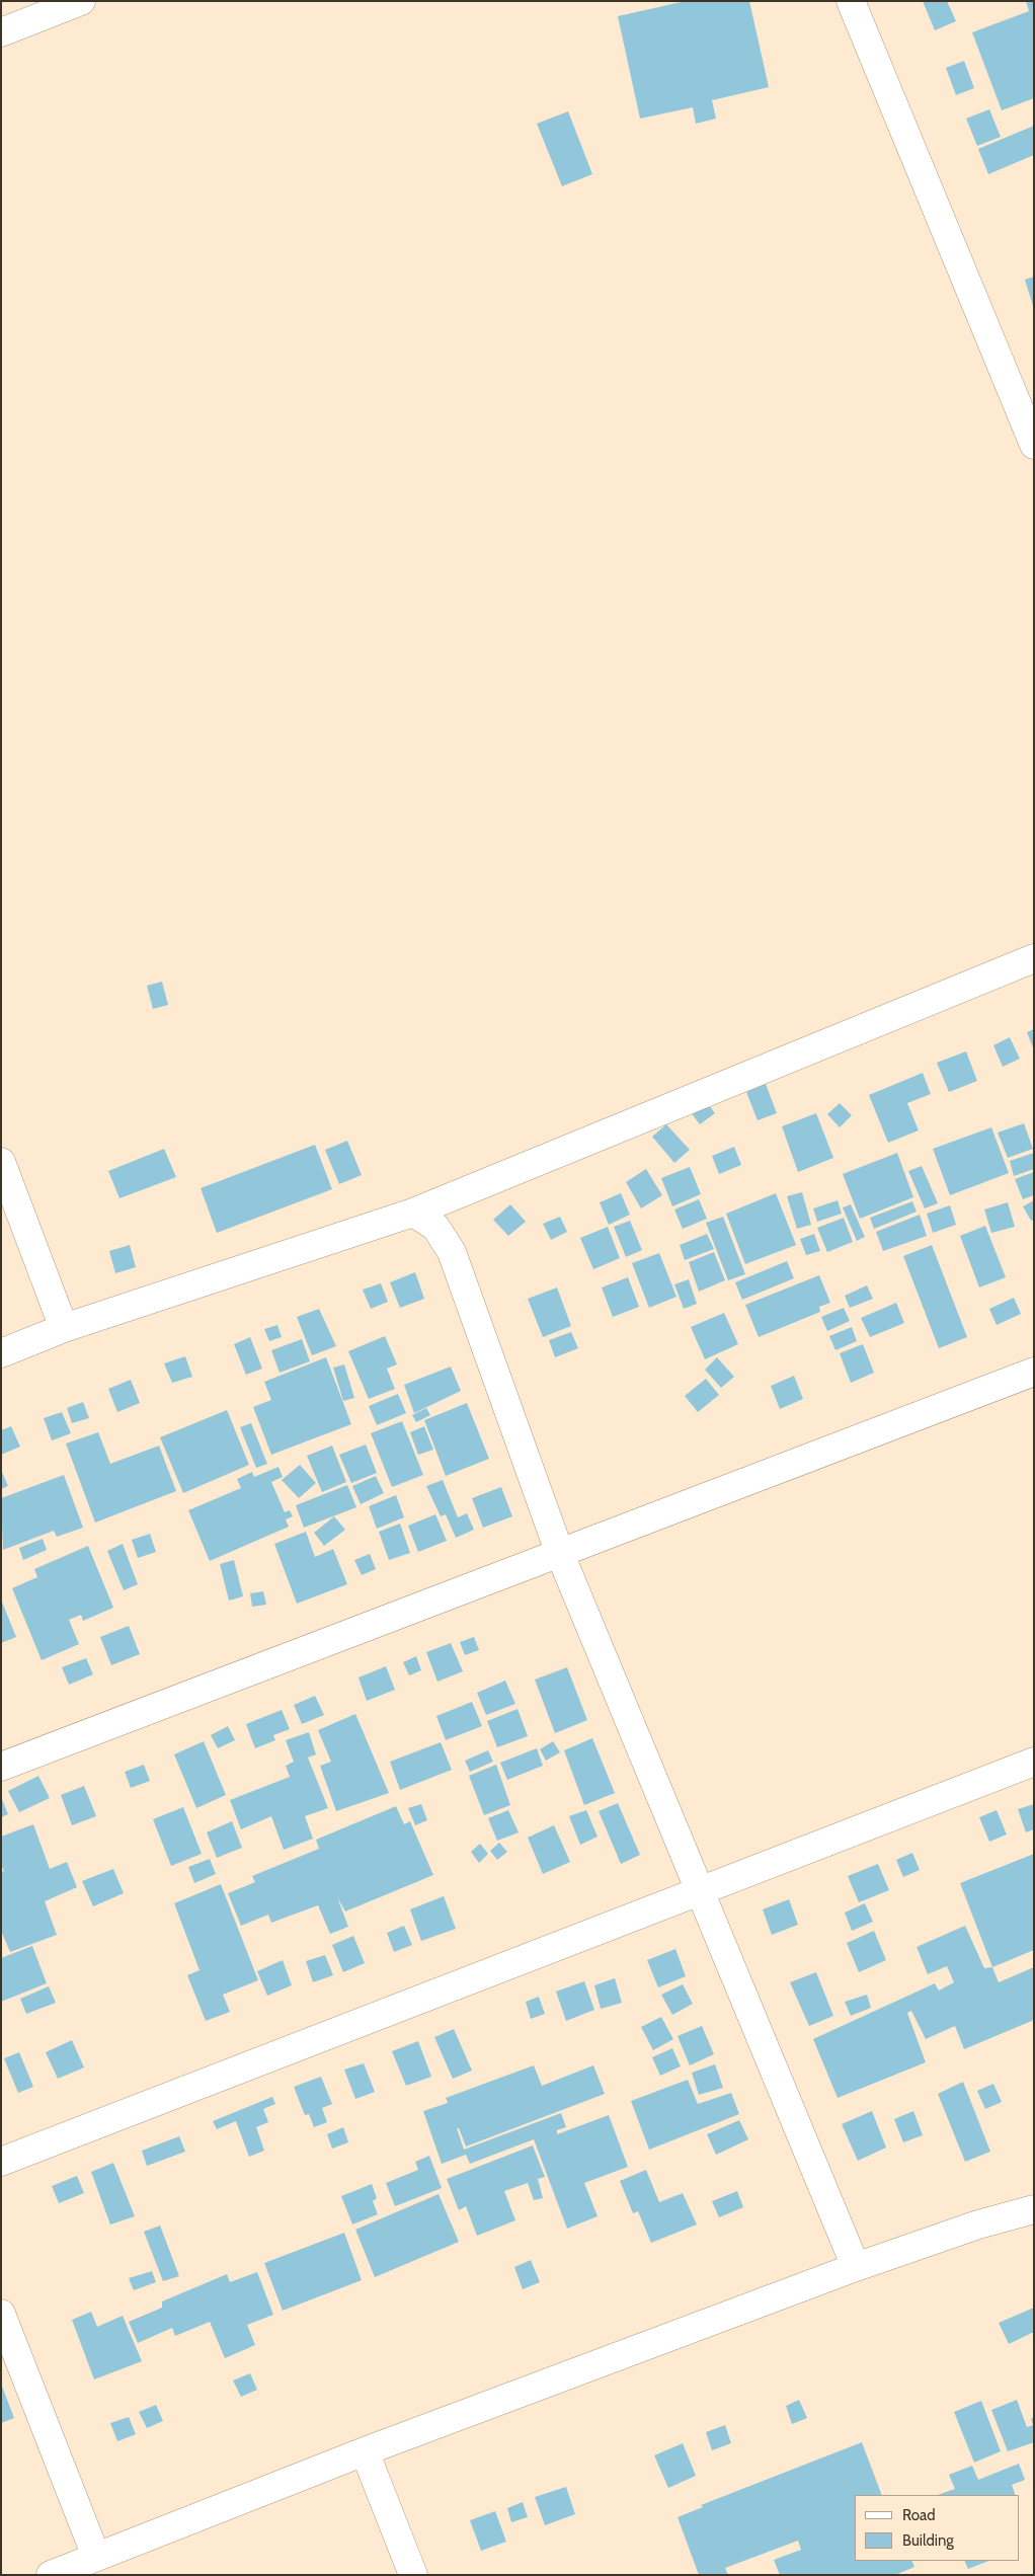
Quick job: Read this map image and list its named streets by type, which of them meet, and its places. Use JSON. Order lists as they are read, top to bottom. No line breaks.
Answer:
{"legend":["Road","Building"]}
